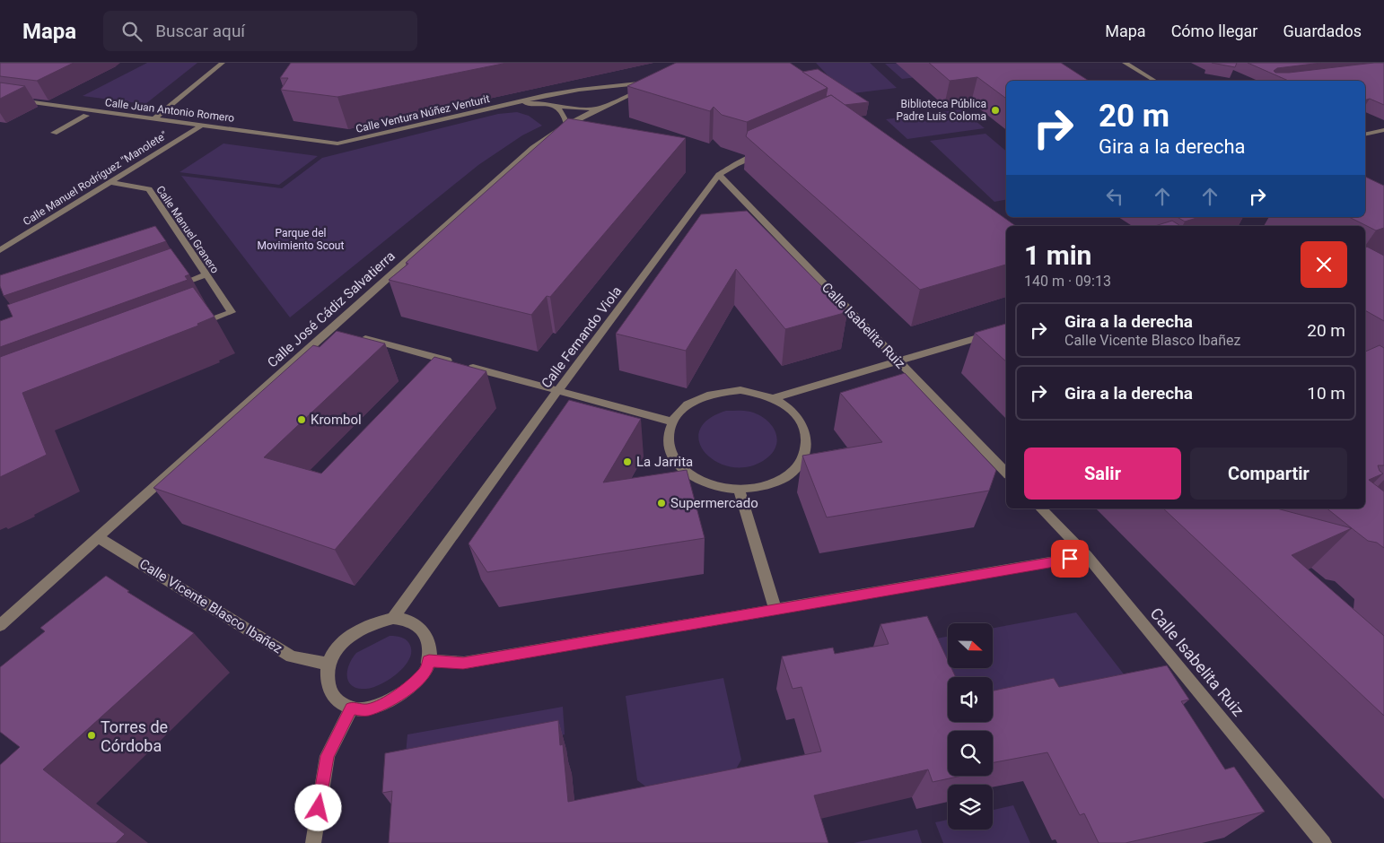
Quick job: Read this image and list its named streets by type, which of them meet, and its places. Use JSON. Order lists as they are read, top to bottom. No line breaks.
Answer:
{"streets":{"street":["Calle Juan Antonio Romero","Calle Ventura Núñez Venturit","Calle Manuel Rodríguez \"Manolete\"","Calle Manuel Granero","Calle José Cádiz Salvatierra","Calle Isabelita Ruiz","Calle Fernando Viola","Calle Vicente Blasco Ibañez"]},"crossings":[["Calle Juan Antonio Romero","Calle Ventura Núñez Venturit"],["Calle Juan Antonio Romero","Calle Manuel Rodríguez \"Manolete\""],["Calle Ventura Núñez Venturit","Calle José Cádiz Salvatierra"],["Calle Manuel Rodríguez \"Manolete\"","Calle Manuel Granero"],["Calle José Cádiz Salvatierra","Calle Vicente Blasco Ibañez"],["Calle Isabelita Ruiz","Calle Fernando Viola"],["Calle Fernando Viola","Calle Vicente Blasco Ibañez"]],"parks":["Parque del Movimiento Scout"],"places":["Biblioteca Pública Padre Luis Coloma","Krombol","La Jarrita","Supermercado","Torres de Córdoba"],"north":"right","page":{"header":"Mapa","search":"Buscar aquí","nav":["Mapa","Cómo llegar","Guardados"],"turn":["20 m","Gira a la derecha"],"heading":["1 min","140 m · 09:13"],"list":[{"name":"Gira a la derecha","note":"Calle Vicente Blasco Ibañez","value":"20 m"},{"name":"Gira a la derecha","value":"10 m"}],"buttons":["Salir","Compartir"]}}
